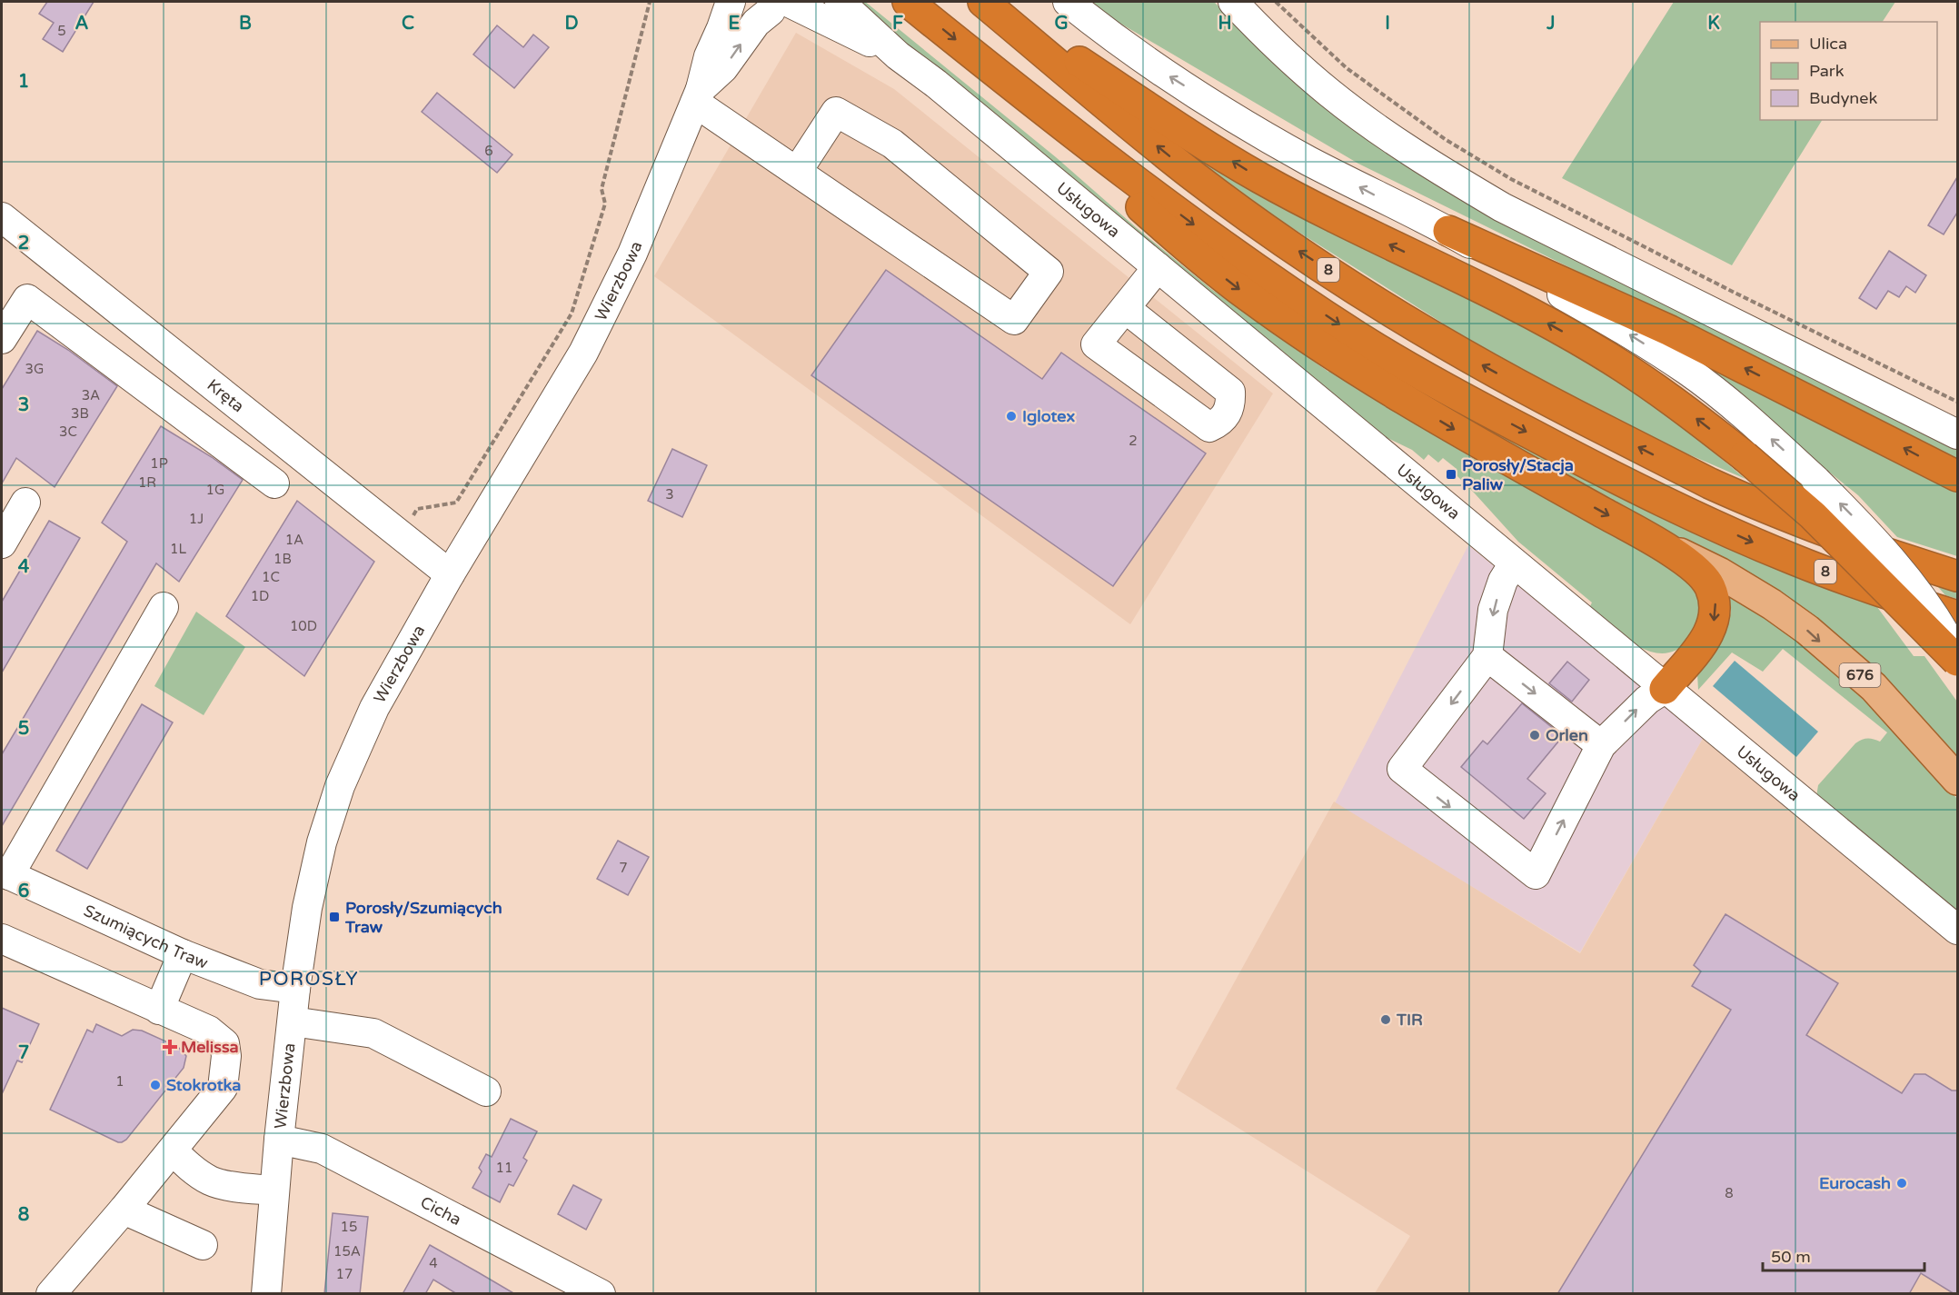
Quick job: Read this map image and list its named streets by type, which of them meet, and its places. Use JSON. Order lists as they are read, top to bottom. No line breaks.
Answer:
{"streets":{"highway":["8"],"main road":["676"],"street":["Usługowa","Wierzbowa","Kręta","Szumiących Traw","Cicha"]},"crossings":[["Wierzbowa","Kręta"],["Wierzbowa","Szumiących Traw"],["Wierzbowa","Cicha"]],"districts":["POROSŁY"],"places":{"other":["Iglotex","Orlen","TIR","Stokrotka","Eurocash"],"transit":["Porosły/Stacja Paliw","Porosły/Szumiących Traw"],"health":["Melissa"]},"house_numbers":["5","6","3G","3A","3B","3C","2","1P","1R","1G","3","1J","1A","1L","1B","1C","1D","10D","7","1","11","8","15","15A","4","17"],"legend":["Ulica","Park","Budynek"],"scale_bar":"50 m","grid":{"columns":["A","B","C","D","E","F","G","H","I","J","K"],"rows":["1","2","3","4","5","6","7","8"]}}
